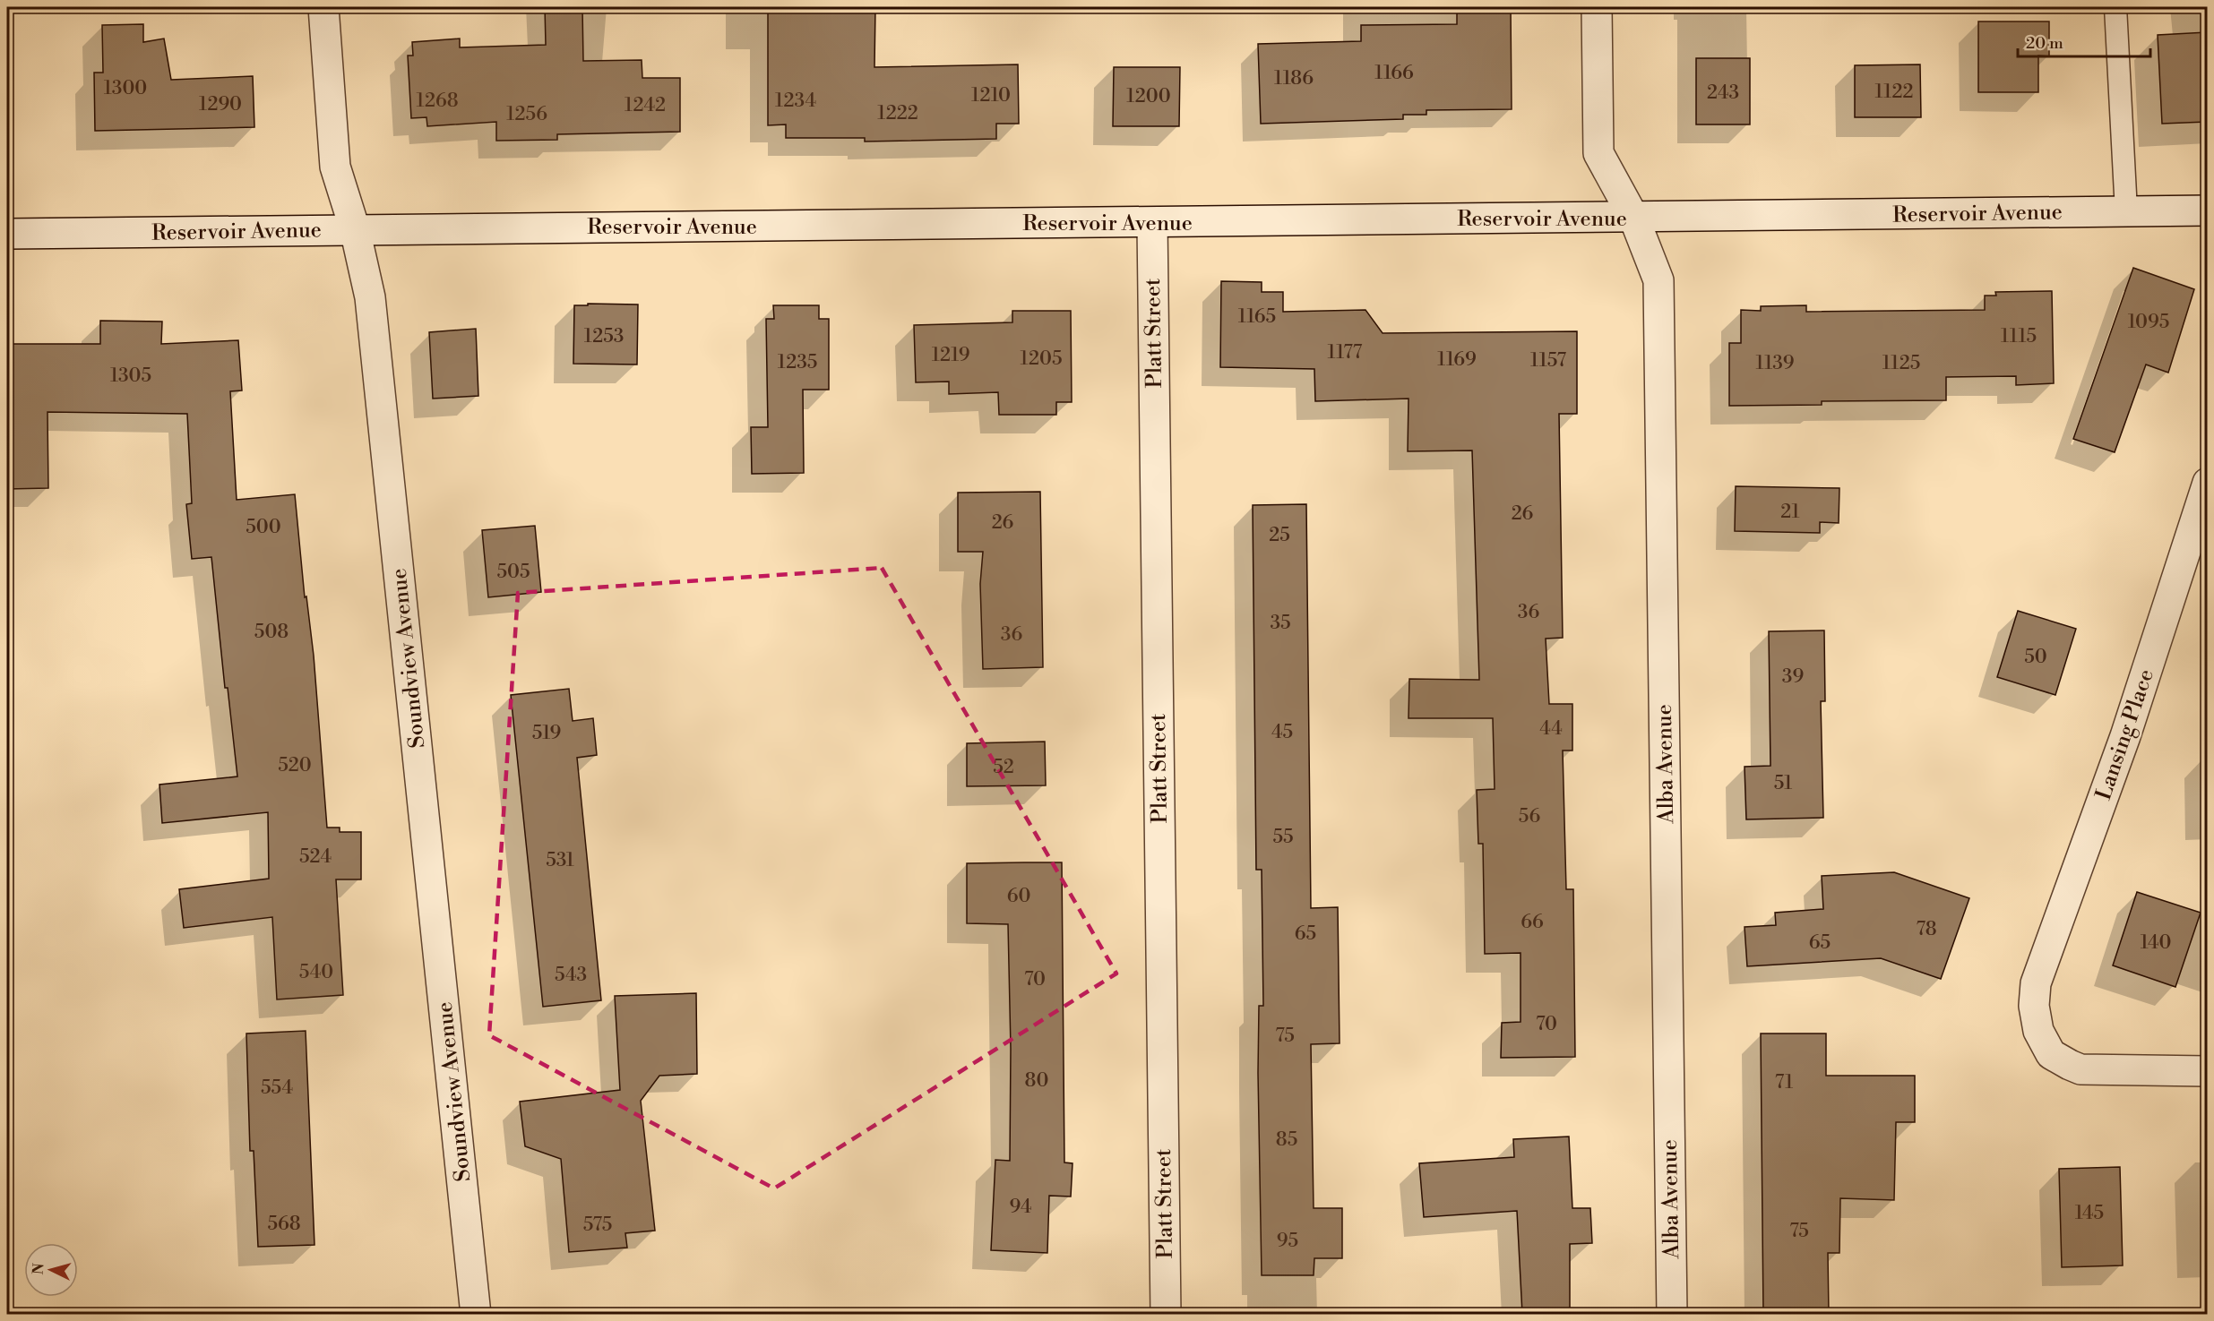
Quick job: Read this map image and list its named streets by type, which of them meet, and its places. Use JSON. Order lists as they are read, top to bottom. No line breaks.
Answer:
{"streets":{"street":["Reservoir Avenue","Platt Street","Soundview Avenue","Lansing Place","Alba Avenue"]},"crossings":[["Reservoir Avenue","Platt Street"],["Reservoir Avenue","Soundview Avenue"],["Reservoir Avenue","Alba Avenue"]],"house_numbers":["1166","1186","1300","1122","243","1210","1200","1268","1234","1290","1242","1222","1256","1165","1095","1253","1115","1177","1219","1205","1169","1157","1235","1139","1125","1305","21","26","26","500","25","505","36","35","508","36","50","39","44","45","519","520","52","51","56","55","524","531","60","66","78","65","65","140","540","543","70","70","75","80","71","554","85","94","145","568","575","75","95"],"scale_bar":"20 m","north":"left"}
